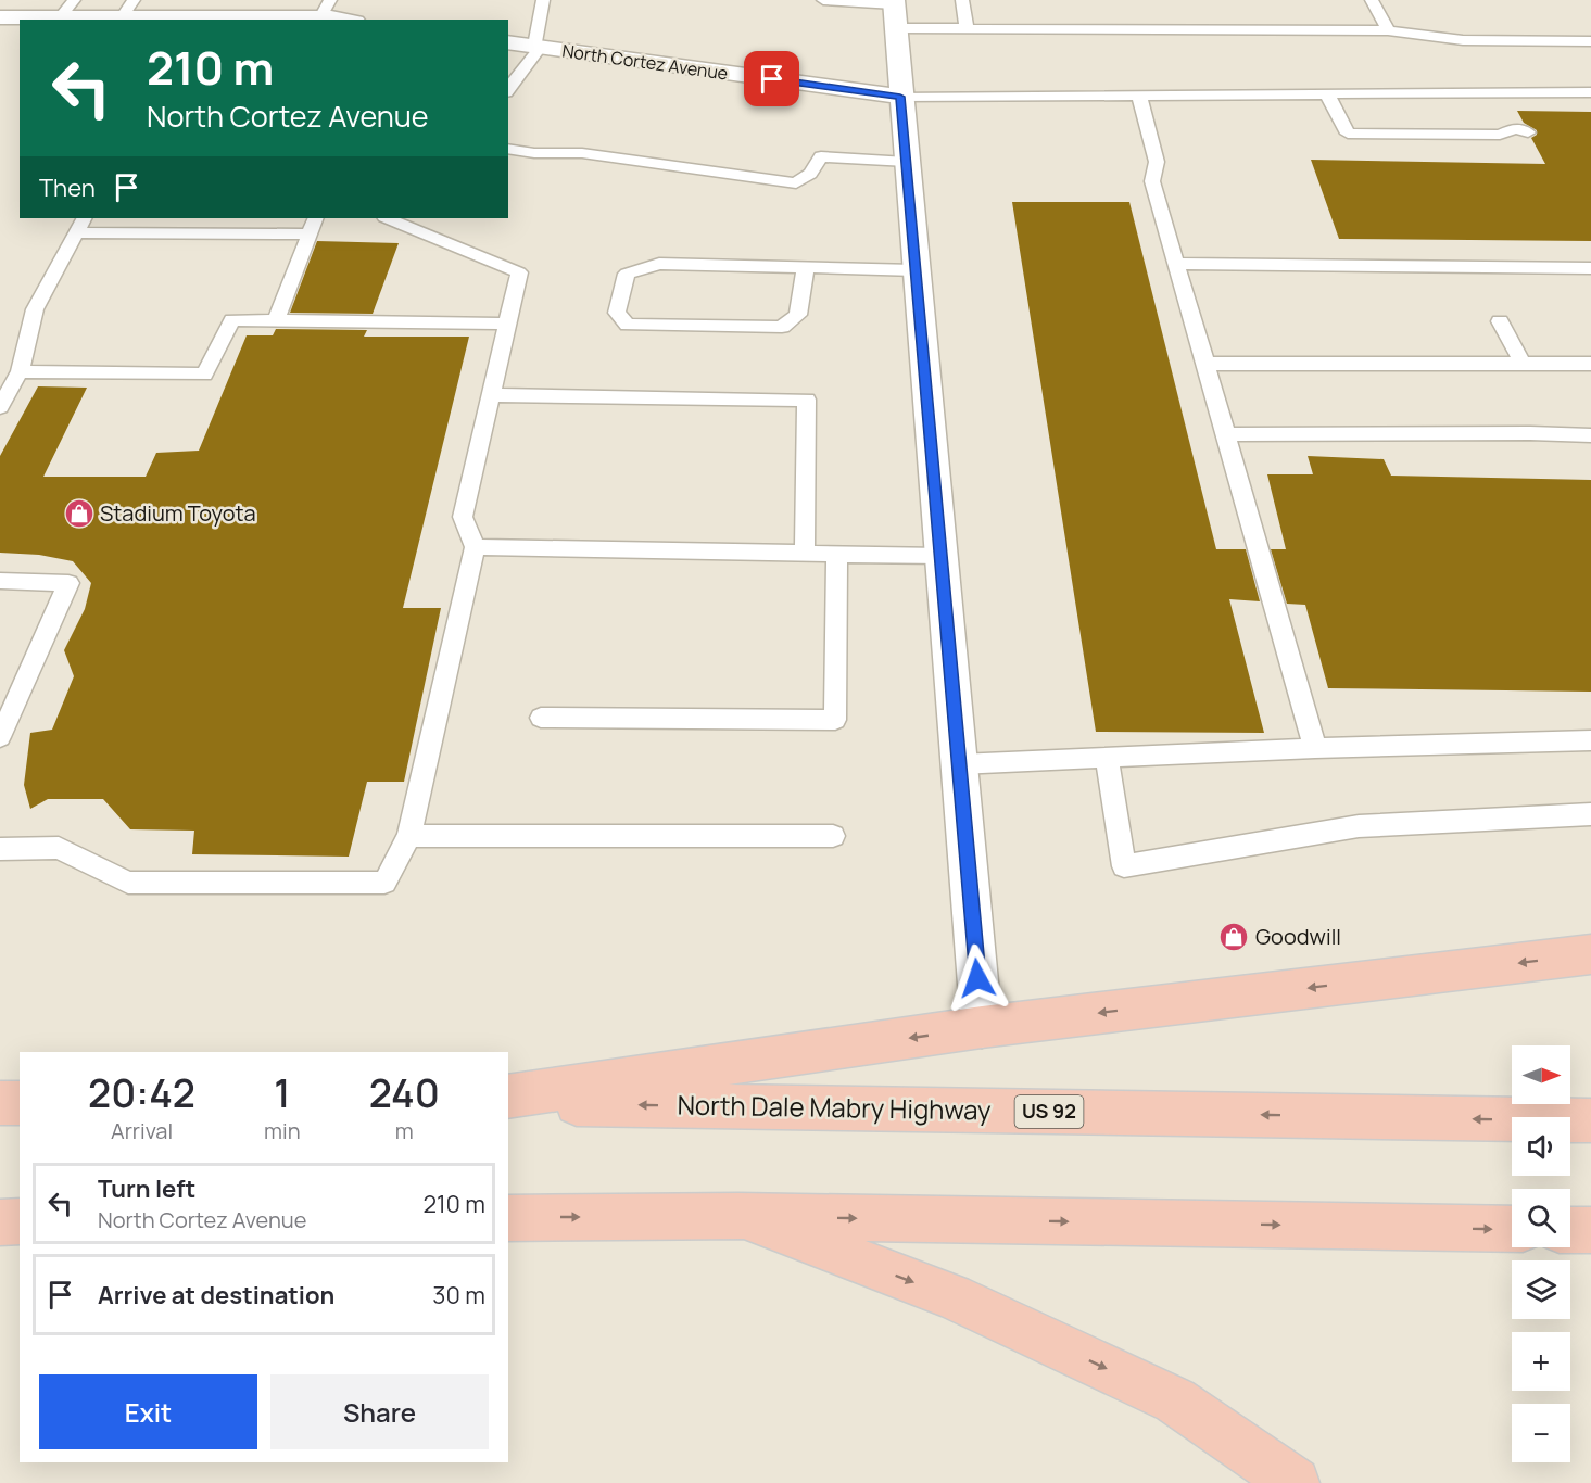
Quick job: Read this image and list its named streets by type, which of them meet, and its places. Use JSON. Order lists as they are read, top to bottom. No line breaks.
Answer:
{"streets":{"main road":["North Dale Mabry Highway","US 92"],"street":["North Cortez Avenue"]},"places":{"shop":["Stadium Toyota","Goodwill"]},"north":"right","page":{"turn":["210 m","North Cortez Avenue"],"then":"Then","map_buttons":["+","−"],"eta":["20:42","Arrival","1","min","240","m"],"list":[{"name":"Turn left","note":"North Cortez Avenue","value":"210 m"},{"name":"Arrive at destination","value":"30 m"}],"buttons":["Exit","Share"]}}
